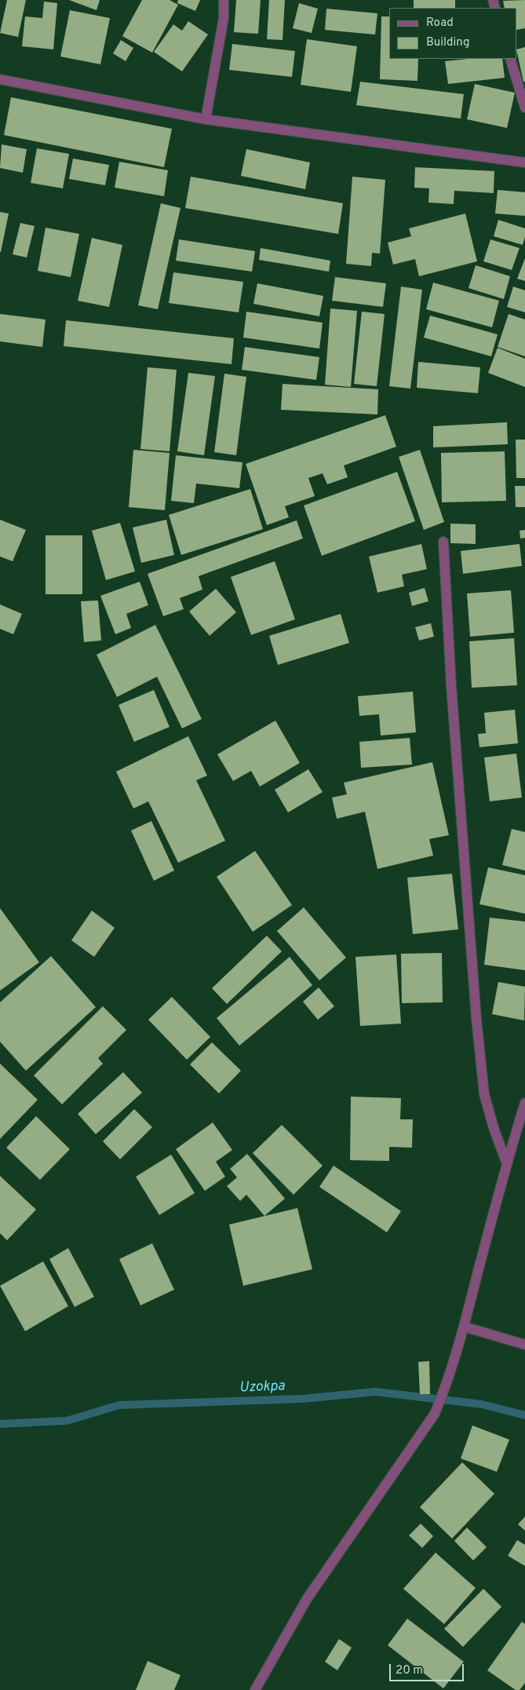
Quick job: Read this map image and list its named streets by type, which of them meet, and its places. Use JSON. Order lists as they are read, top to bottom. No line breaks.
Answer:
{"water":["Uzokpa"],"legend":["Road","Building"],"scale_bar":"20 m"}
